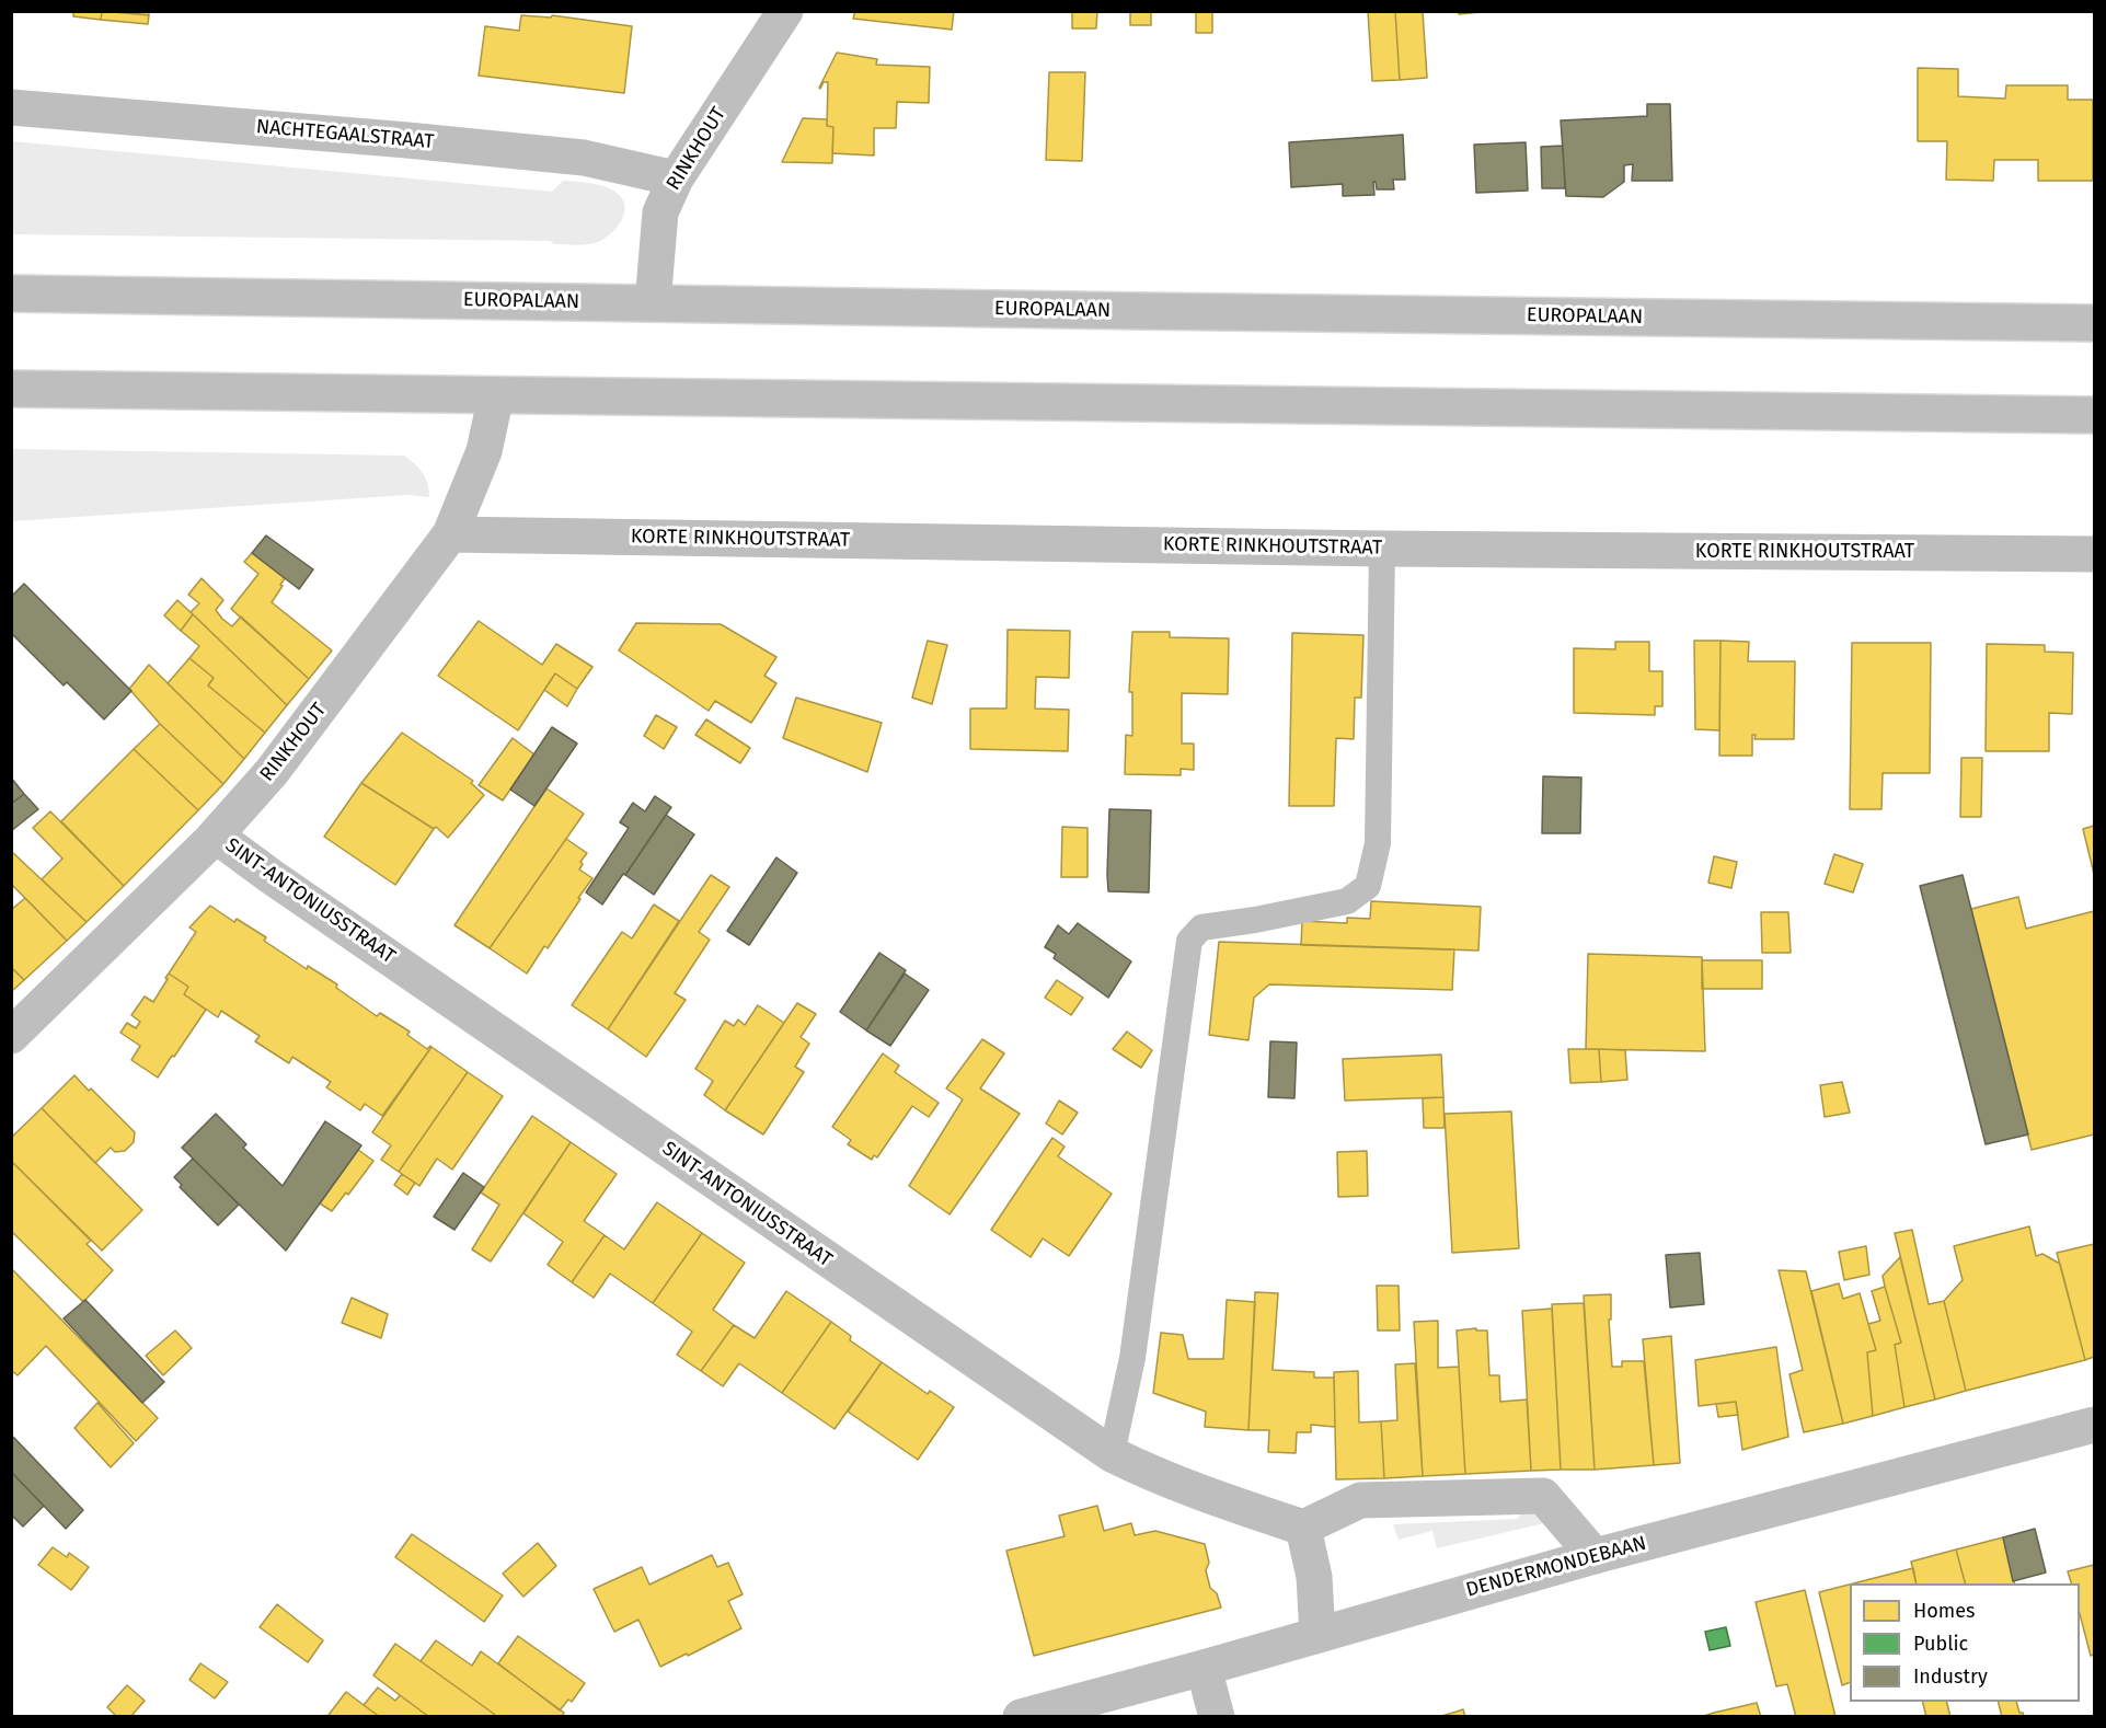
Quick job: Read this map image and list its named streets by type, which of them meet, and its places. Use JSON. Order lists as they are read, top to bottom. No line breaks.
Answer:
{"streets":{"main road":["NACHTEGAALSTRAAT","RINKHOUT","EUROPALAAN","KORTE RINKHOUTSTRAAT","SINT-ANTONIUSSTRAAT","DENDERMONDEBAAN"]},"crossings":[["NACHTEGAALSTRAAT","RINKHOUT"],["RINKHOUT","EUROPALAAN"],["RINKHOUT","KORTE RINKHOUTSTRAAT"],["RINKHOUT","SINT-ANTONIUSSTRAAT"]],"legend":["Homes","Public","Industry"]}
